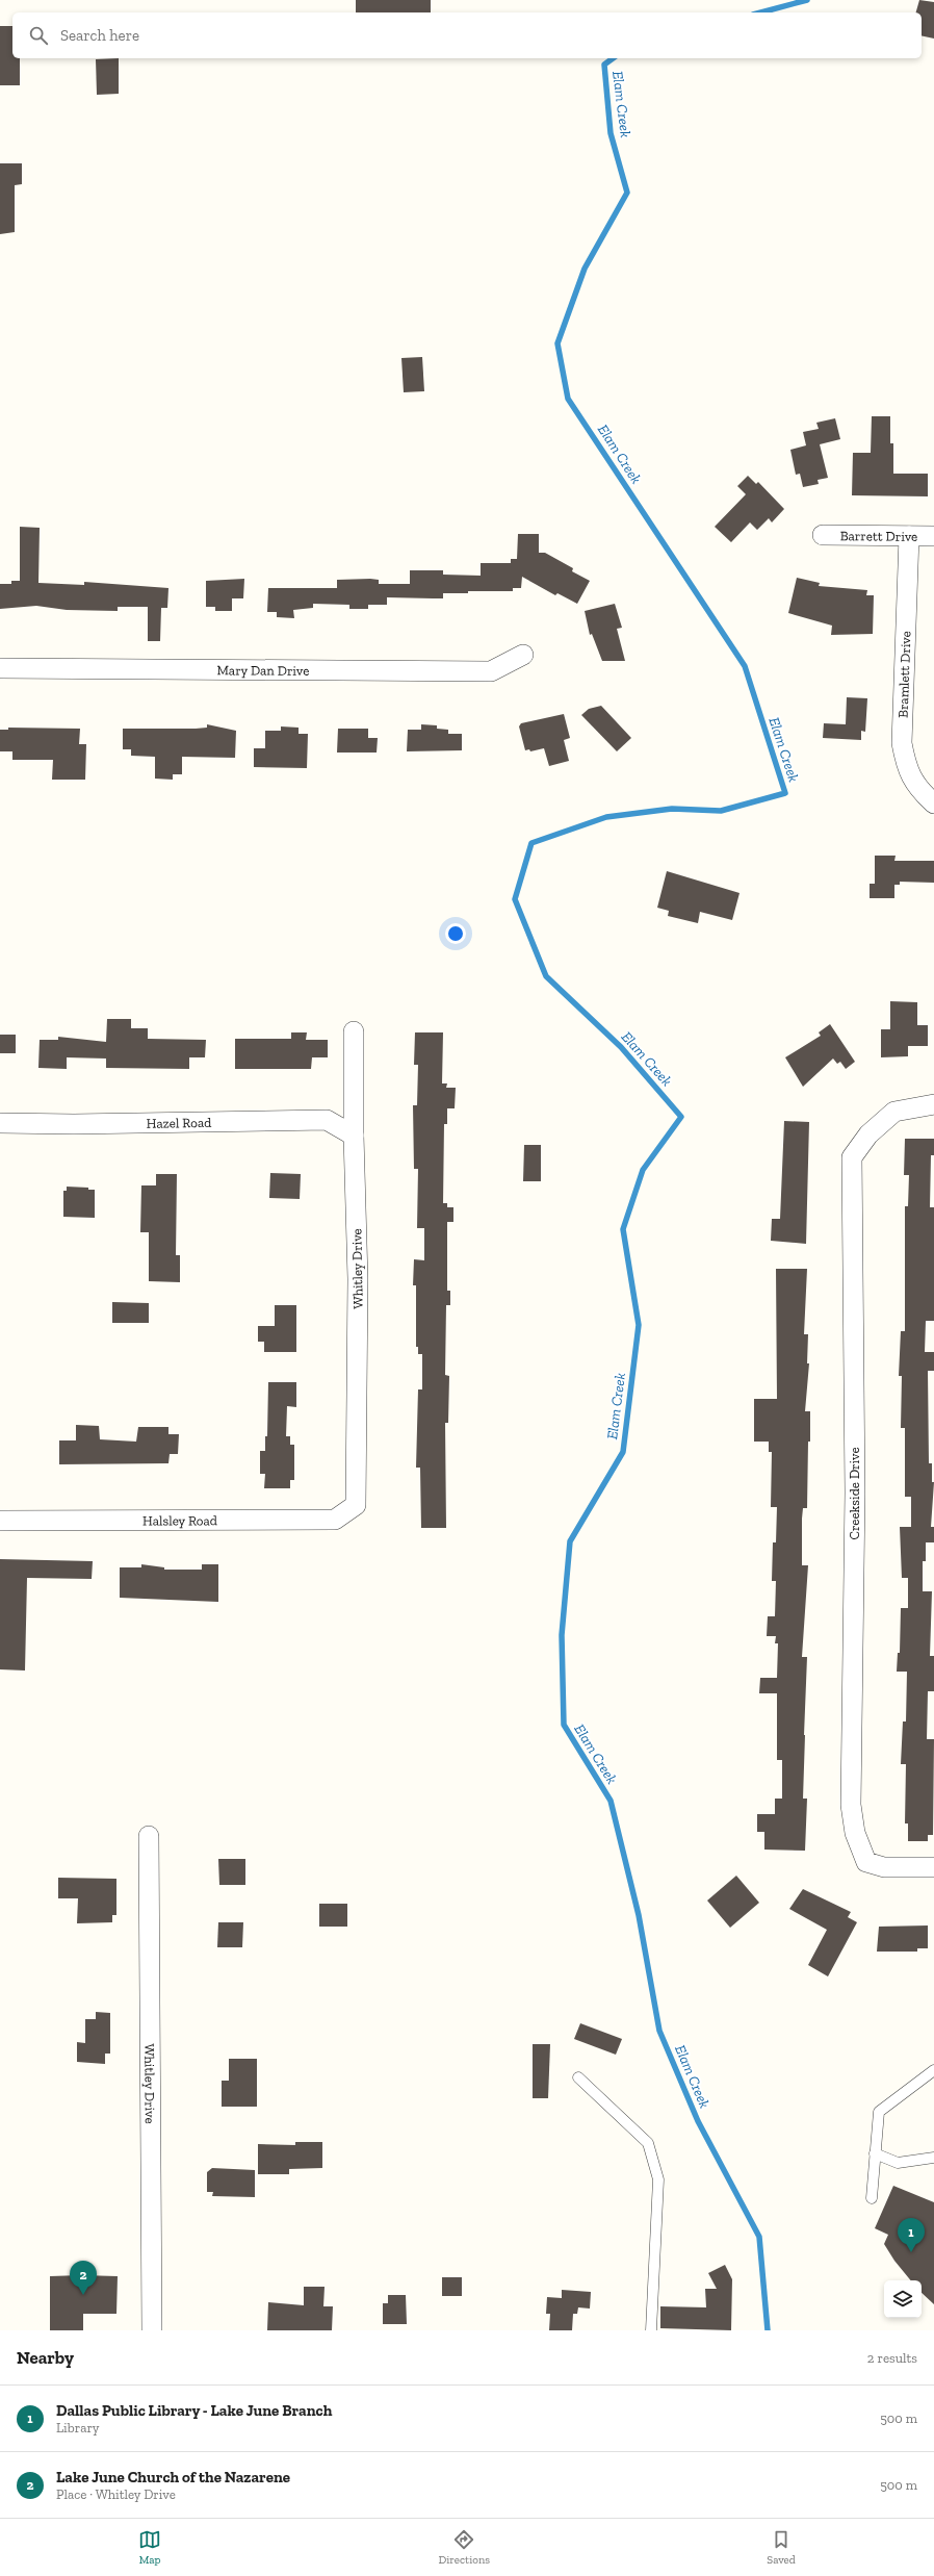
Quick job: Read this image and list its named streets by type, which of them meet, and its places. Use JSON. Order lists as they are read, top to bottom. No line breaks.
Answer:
{"streets":{"street":["Barrett Drive","Mary Dan Drive","Bramlett Drive","Hazel Road","Whitley Drive","Creekside Drive","Halsley Road"]},"crossings":[["Barrett Drive","Bramlett Drive"],["Hazel Road","Whitley Drive"],["Whitley Drive","Halsley Road"]],"water":["Elam Creek"],"page":{"search":"Search here","pins":["1","2"],"heading":["Nearby","2 results"],"list":[{"mark":"1","name":"Dallas Public Library - Lake June Branch","note":"Library","value":"500 m"},{"mark":"2","name":"Lake June Church of the Nazarene","note":"Place · Whitley Drive","value":"500 m"}],"nav":["Map","Directions","Saved"]}}
